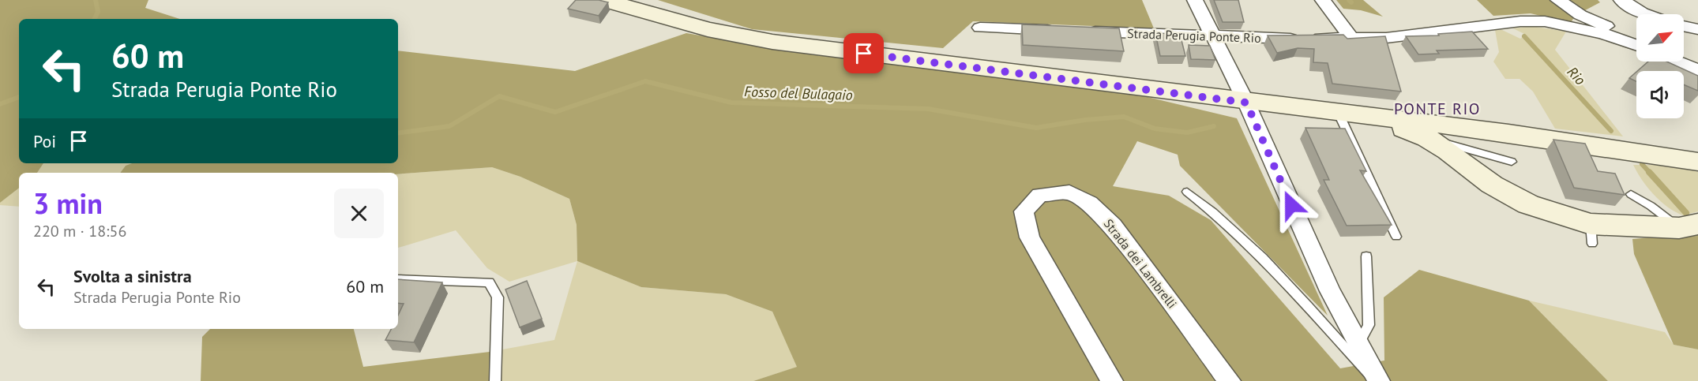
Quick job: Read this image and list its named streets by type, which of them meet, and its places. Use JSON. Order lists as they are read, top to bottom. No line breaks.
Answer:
{"streets":{"street":["Strada Perugia Ponte Rio","Strada dei Lambrelli"]},"districts":["PONTE RIO"],"water":["Rio","Fosso del Bulagaio"],"north":"top right","page":{"turn":["60 m","Strada Perugia Ponte Rio"],"then":"Poi","heading":["3 min","220 m · 18:56"],"list":[{"name":"Svolta a sinistra","note":"Strada Perugia Ponte Rio","value":"60 m"}]}}
